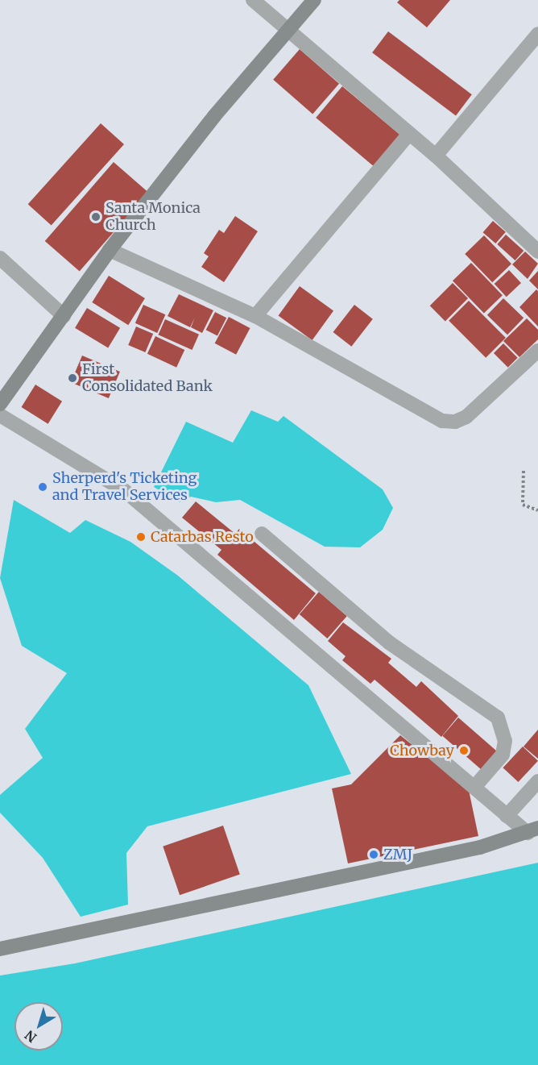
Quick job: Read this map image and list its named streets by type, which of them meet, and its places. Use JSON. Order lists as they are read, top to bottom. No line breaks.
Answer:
{"places":["Santa Monica Church","First Consolidated Bank","Sherperd's Ticketing and Travel Services","Catarbas Resto","Chowbay","ZMJ"],"north":"bottom left"}
